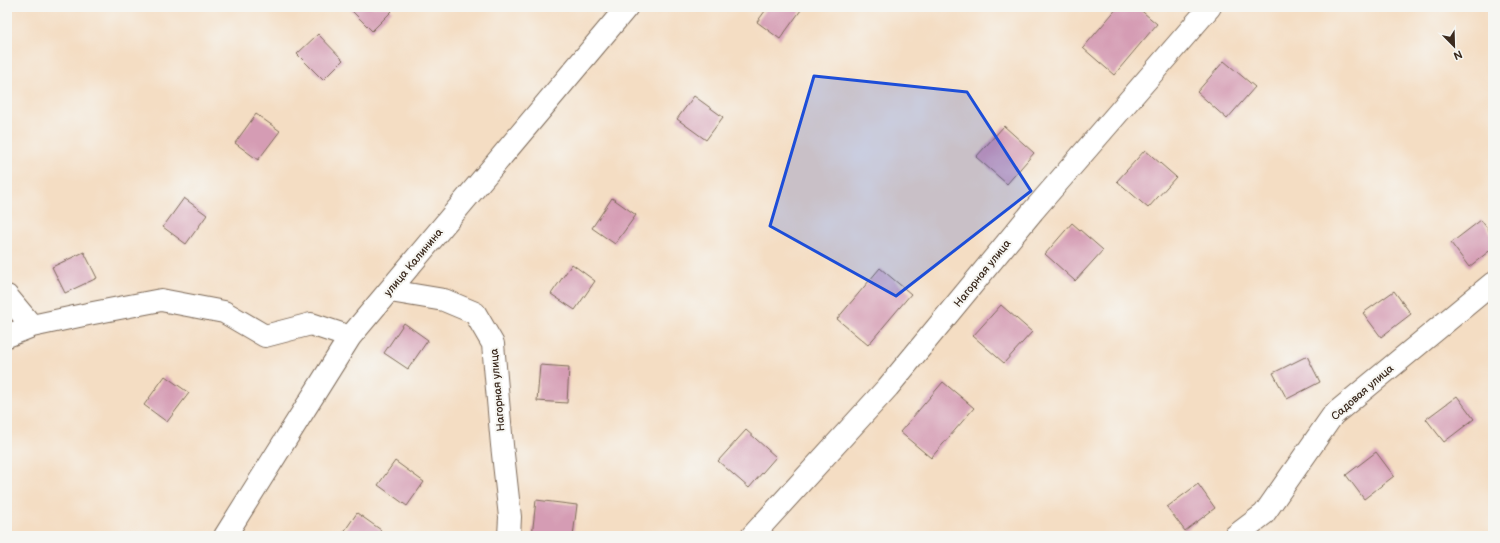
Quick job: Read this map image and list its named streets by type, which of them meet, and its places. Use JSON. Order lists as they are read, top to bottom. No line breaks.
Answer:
{"streets":{"street":["улица Калинина","Нагорная улица","Садовая улица"]},"crossings":[["улица Калинина","Нагорная улица"]],"north":"bottom right"}
